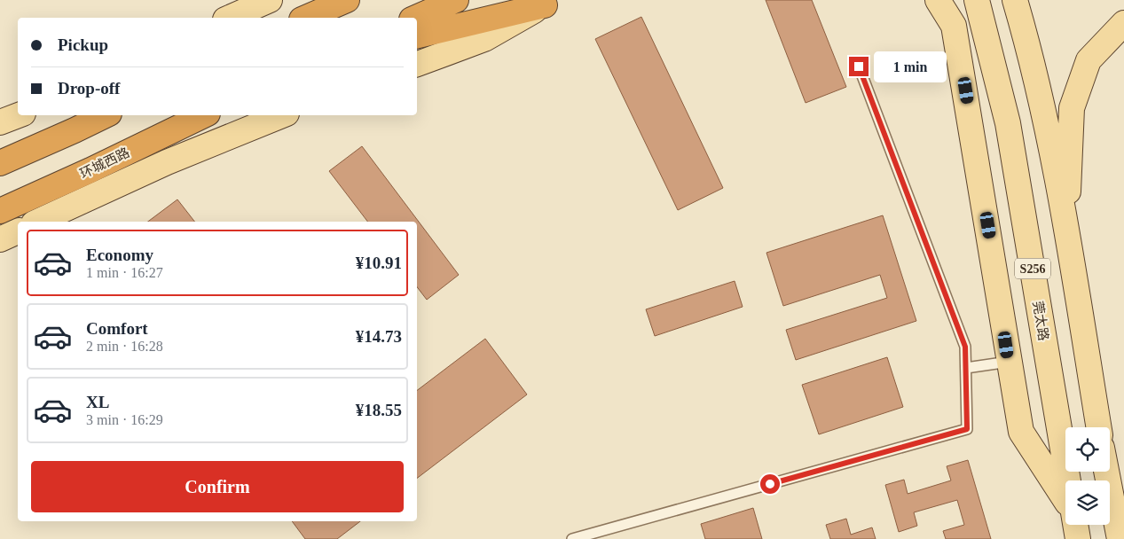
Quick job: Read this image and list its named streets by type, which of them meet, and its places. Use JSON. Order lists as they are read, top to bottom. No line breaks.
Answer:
{"streets":{"highway":["环城西路"],"main road":["S256","莞太路"]},"page":{"banner":["Pickup","Drop-off"],"bubble":"1 min","list":[{"name":"Economy","note":"1 min · 16:27","value":"¥10.91"},{"name":"Comfort","note":"2 min · 16:28","value":"¥14.73"},{"name":"XL","note":"3 min · 16:29","value":"¥18.55"}],"buttons":"Confirm"}}
